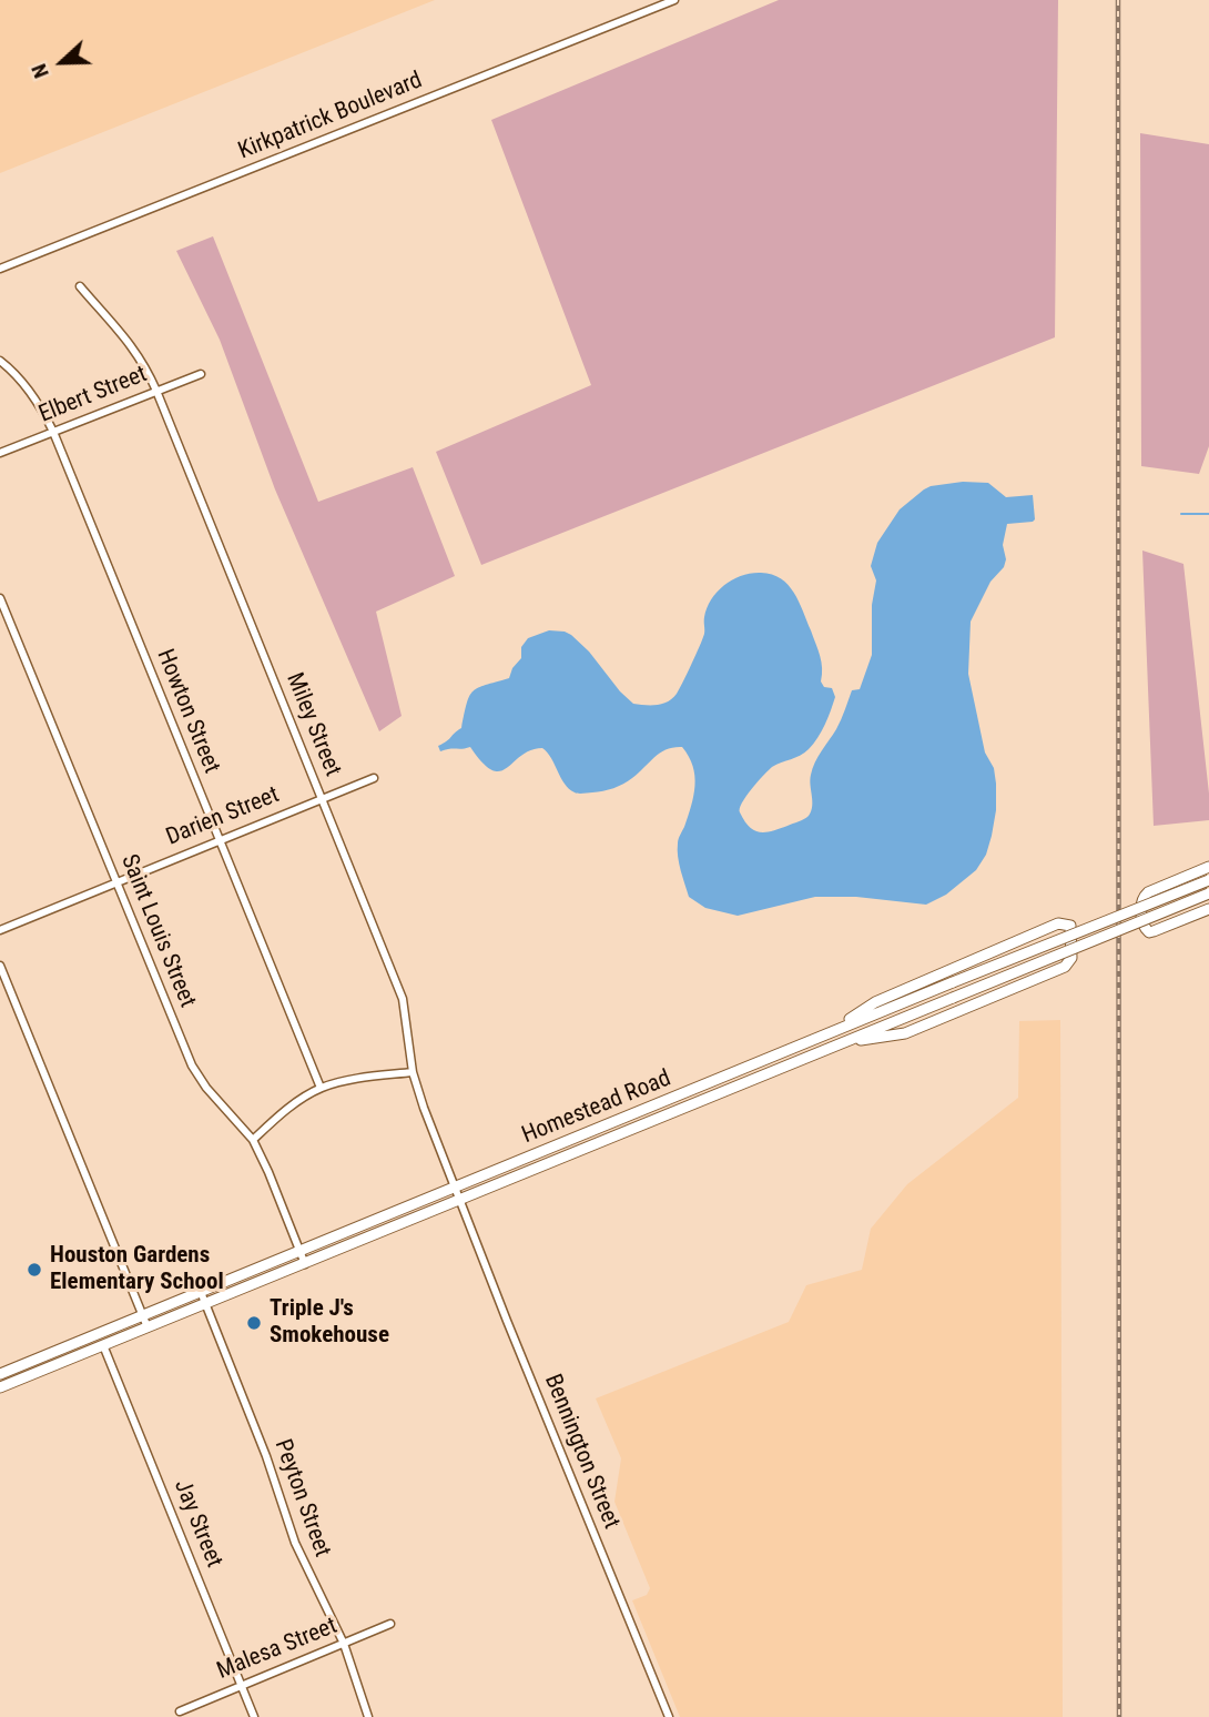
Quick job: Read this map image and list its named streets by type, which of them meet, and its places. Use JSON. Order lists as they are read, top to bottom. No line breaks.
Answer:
{"streets":{"main road":["Homestead Road"],"street":["Kirkpatrick Boulevard","Elbert Street","Howton Street","Miley Street","Darien Street","Saint Louis Street","Bennington Street","Peyton Street","Jay Street","Malesa Street"]},"crossings":[["Elbert Street","Howton Street"],["Elbert Street","Miley Street"],["Howton Street","Darien Street"],["Miley Street","Darien Street"],["Miley Street","Homestead Road"],["Miley Street","Bennington Street"],["Darien Street","Saint Louis Street"],["Saint Louis Street","Homestead Road"],["Homestead Road","Bennington Street"],["Homestead Road","Peyton Street"],["Homestead Road","Jay Street"],["Peyton Street","Malesa Street"],["Jay Street","Malesa Street"]],"places":["Houston Gardens Elementary School","Triple J's Smokehouse"],"north":"left"}
